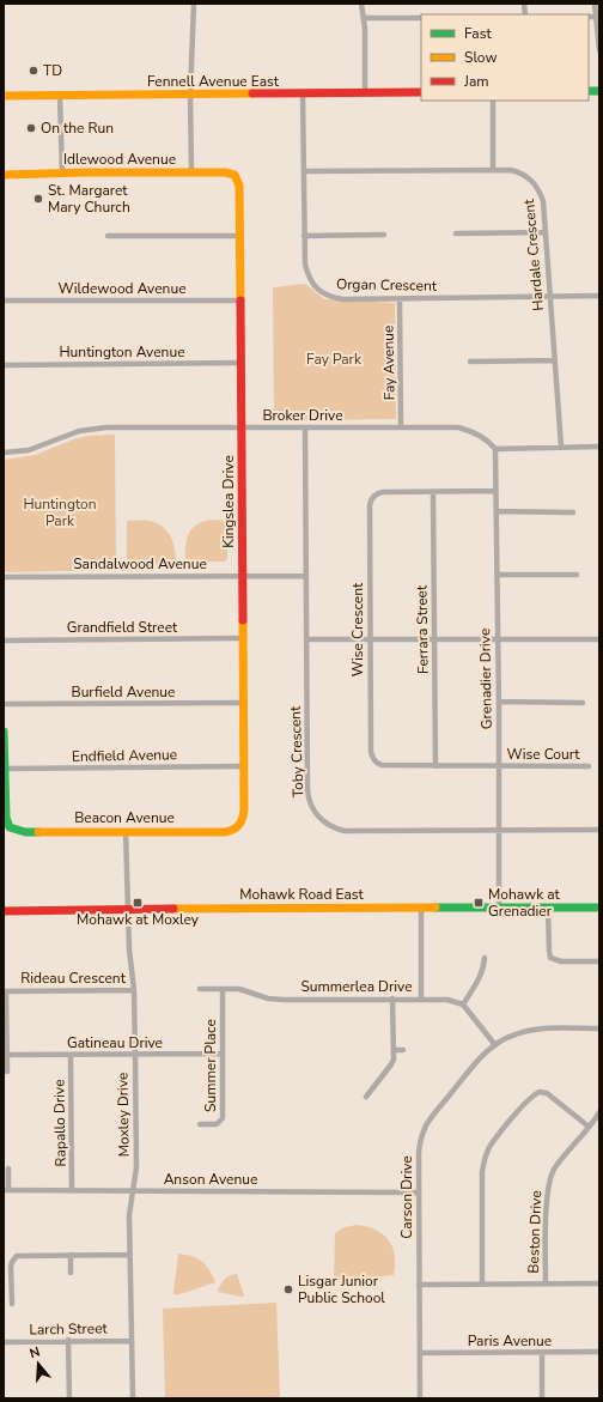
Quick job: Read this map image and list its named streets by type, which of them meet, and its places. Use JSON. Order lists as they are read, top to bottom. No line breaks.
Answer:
{"streets":{"street":["Fennell Avenue East","Idlewood Avenue","Hardale Crescent","Organ Crescent","Wildewood Avenue","Huntington Avenue","Fay Avenue","Broker Drive","Kingslea Drive","Sandalwood Avenue","Grandfield Street","Wise Crescent","Ferrara Street","Grenadier Drive","Burfield Avenue","Toby Crescent","Wise Court","Endfield Avenue","Beacon Avenue","Mohawk Road East","Rideau Crescent","Summerlea Drive","Gatineau Drive","Summer Place","Moxley Drive","Rapallo Drive","Anson Avenue","Carson Drive","Beston Drive","Larch Street","Paris Avenue"]},"crossings":[["Fennell Avenue East","Organ Crescent"],["Idlewood Avenue","Kingslea Drive"],["Hardale Crescent","Organ Crescent"],["Organ Crescent","Fay Avenue"],["Wildewood Avenue","Kingslea Drive"],["Huntington Avenue","Kingslea Drive"],["Fay Avenue","Broker Drive"],["Broker Drive","Kingslea Drive"],["Broker Drive","Grenadier Drive"],["Broker Drive","Toby Crescent"],["Kingslea Drive","Sandalwood Avenue"],["Kingslea Drive","Grandfield Street"],["Kingslea Drive","Burfield Avenue"],["Kingslea Drive","Endfield Avenue"],["Kingslea Drive","Beacon Avenue"],["Sandalwood Avenue","Toby Crescent"],["Wise Crescent","Ferrara Street"],["Wise Crescent","Grenadier Drive"],["Wise Crescent","Wise Court"],["Grenadier Drive","Toby Crescent"],["Grenadier Drive","Wise Court"],["Grenadier Drive","Mohawk Road East"],["Endfield Avenue","Beacon Avenue"],["Beacon Avenue","Moxley Drive"],["Mohawk Road East","Moxley Drive"],["Rideau Crescent","Gatineau Drive"],["Rideau Crescent","Moxley Drive"],["Summerlea Drive","Summer Place"],["Gatineau Drive","Summer Place"],["Gatineau Drive","Moxley Drive"],["Gatineau Drive","Rapallo Drive"],["Moxley Drive","Anson Avenue"],["Moxley Drive","Larch Street"],["Rapallo Drive","Anson Avenue"],["Anson Avenue","Carson Drive"],["Carson Drive","Paris Avenue"]],"parks":["Fay Park","Huntington Park"],"places":{"other":["TD","On the Run","St. Margaret Mary Church","Lisgar Junior Public School"],"transit":["Mohawk at Moxley","Mohawk at Grenadier"]},"legend":["Fast","Slow","Jam"],"north":"top"}
